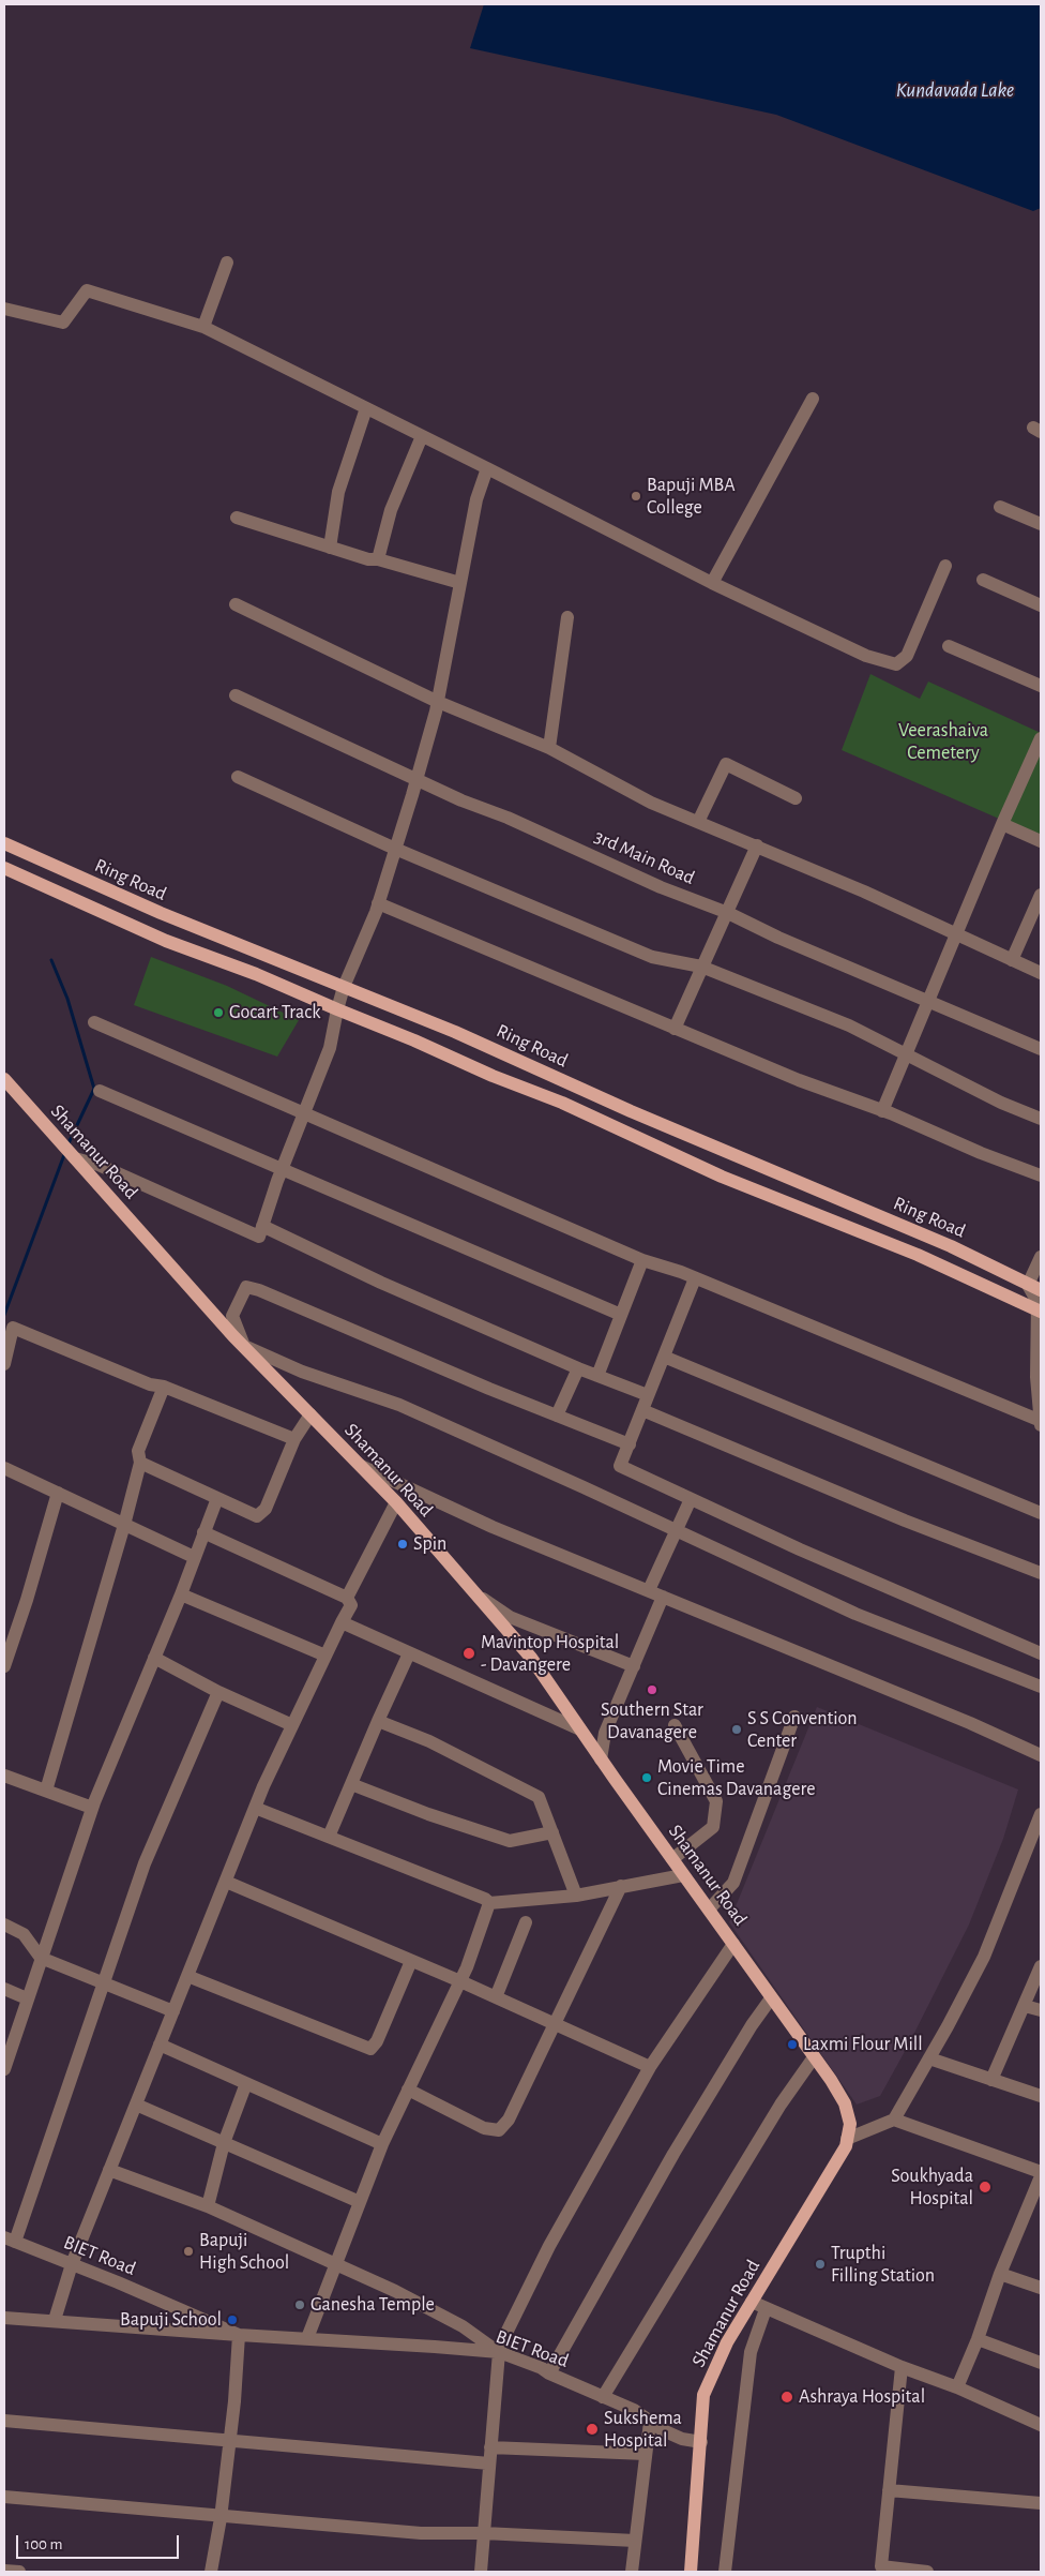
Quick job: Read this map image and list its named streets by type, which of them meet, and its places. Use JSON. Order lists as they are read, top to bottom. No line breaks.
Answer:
{"streets":{"main road":["Ring Road","Shamanur Road"],"street":["3rd Main Road","BIET Road"]},"crossings":[["Shamanur Road","BIET Road"]],"water":["Kundavada Lake"],"parks":["Veerashaiva Cemetery"],"places":["Bapuji MBA College","Gocart Track","Spin","Mavintop Hospital - Davangere","Southern Star Davanagere","S S Convention Center","Movie Time Cinemas Davanagere","Laxmi Flour Mill","Soukhyada Hospital","Bapuji High School","Trupthi Filling Station","Ganesha Temple","Bapuji School","Ashraya Hospital","Sukshema Hospital"],"scale_bar":"100 m"}
